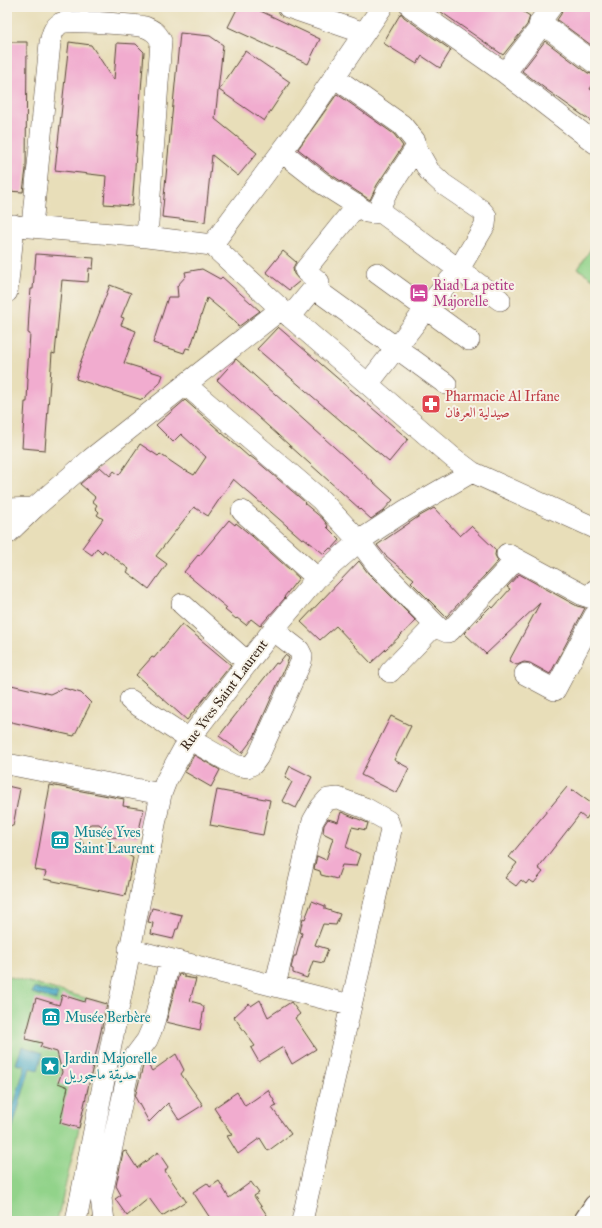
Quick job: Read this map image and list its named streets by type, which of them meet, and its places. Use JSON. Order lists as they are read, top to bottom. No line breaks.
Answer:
{"streets":{"street":["Rue Yves Saint Laurent"]},"places":{"hotel":["Riad La petite Majorelle"],"pharmacy":["Pharmacie Al Irfane صيدلية العرفان"],"museum":["Musée Yves Saint Laurent","Musée Berbère"],"place":["Jardin Majorelle حديقة ماجوريل"]}}
